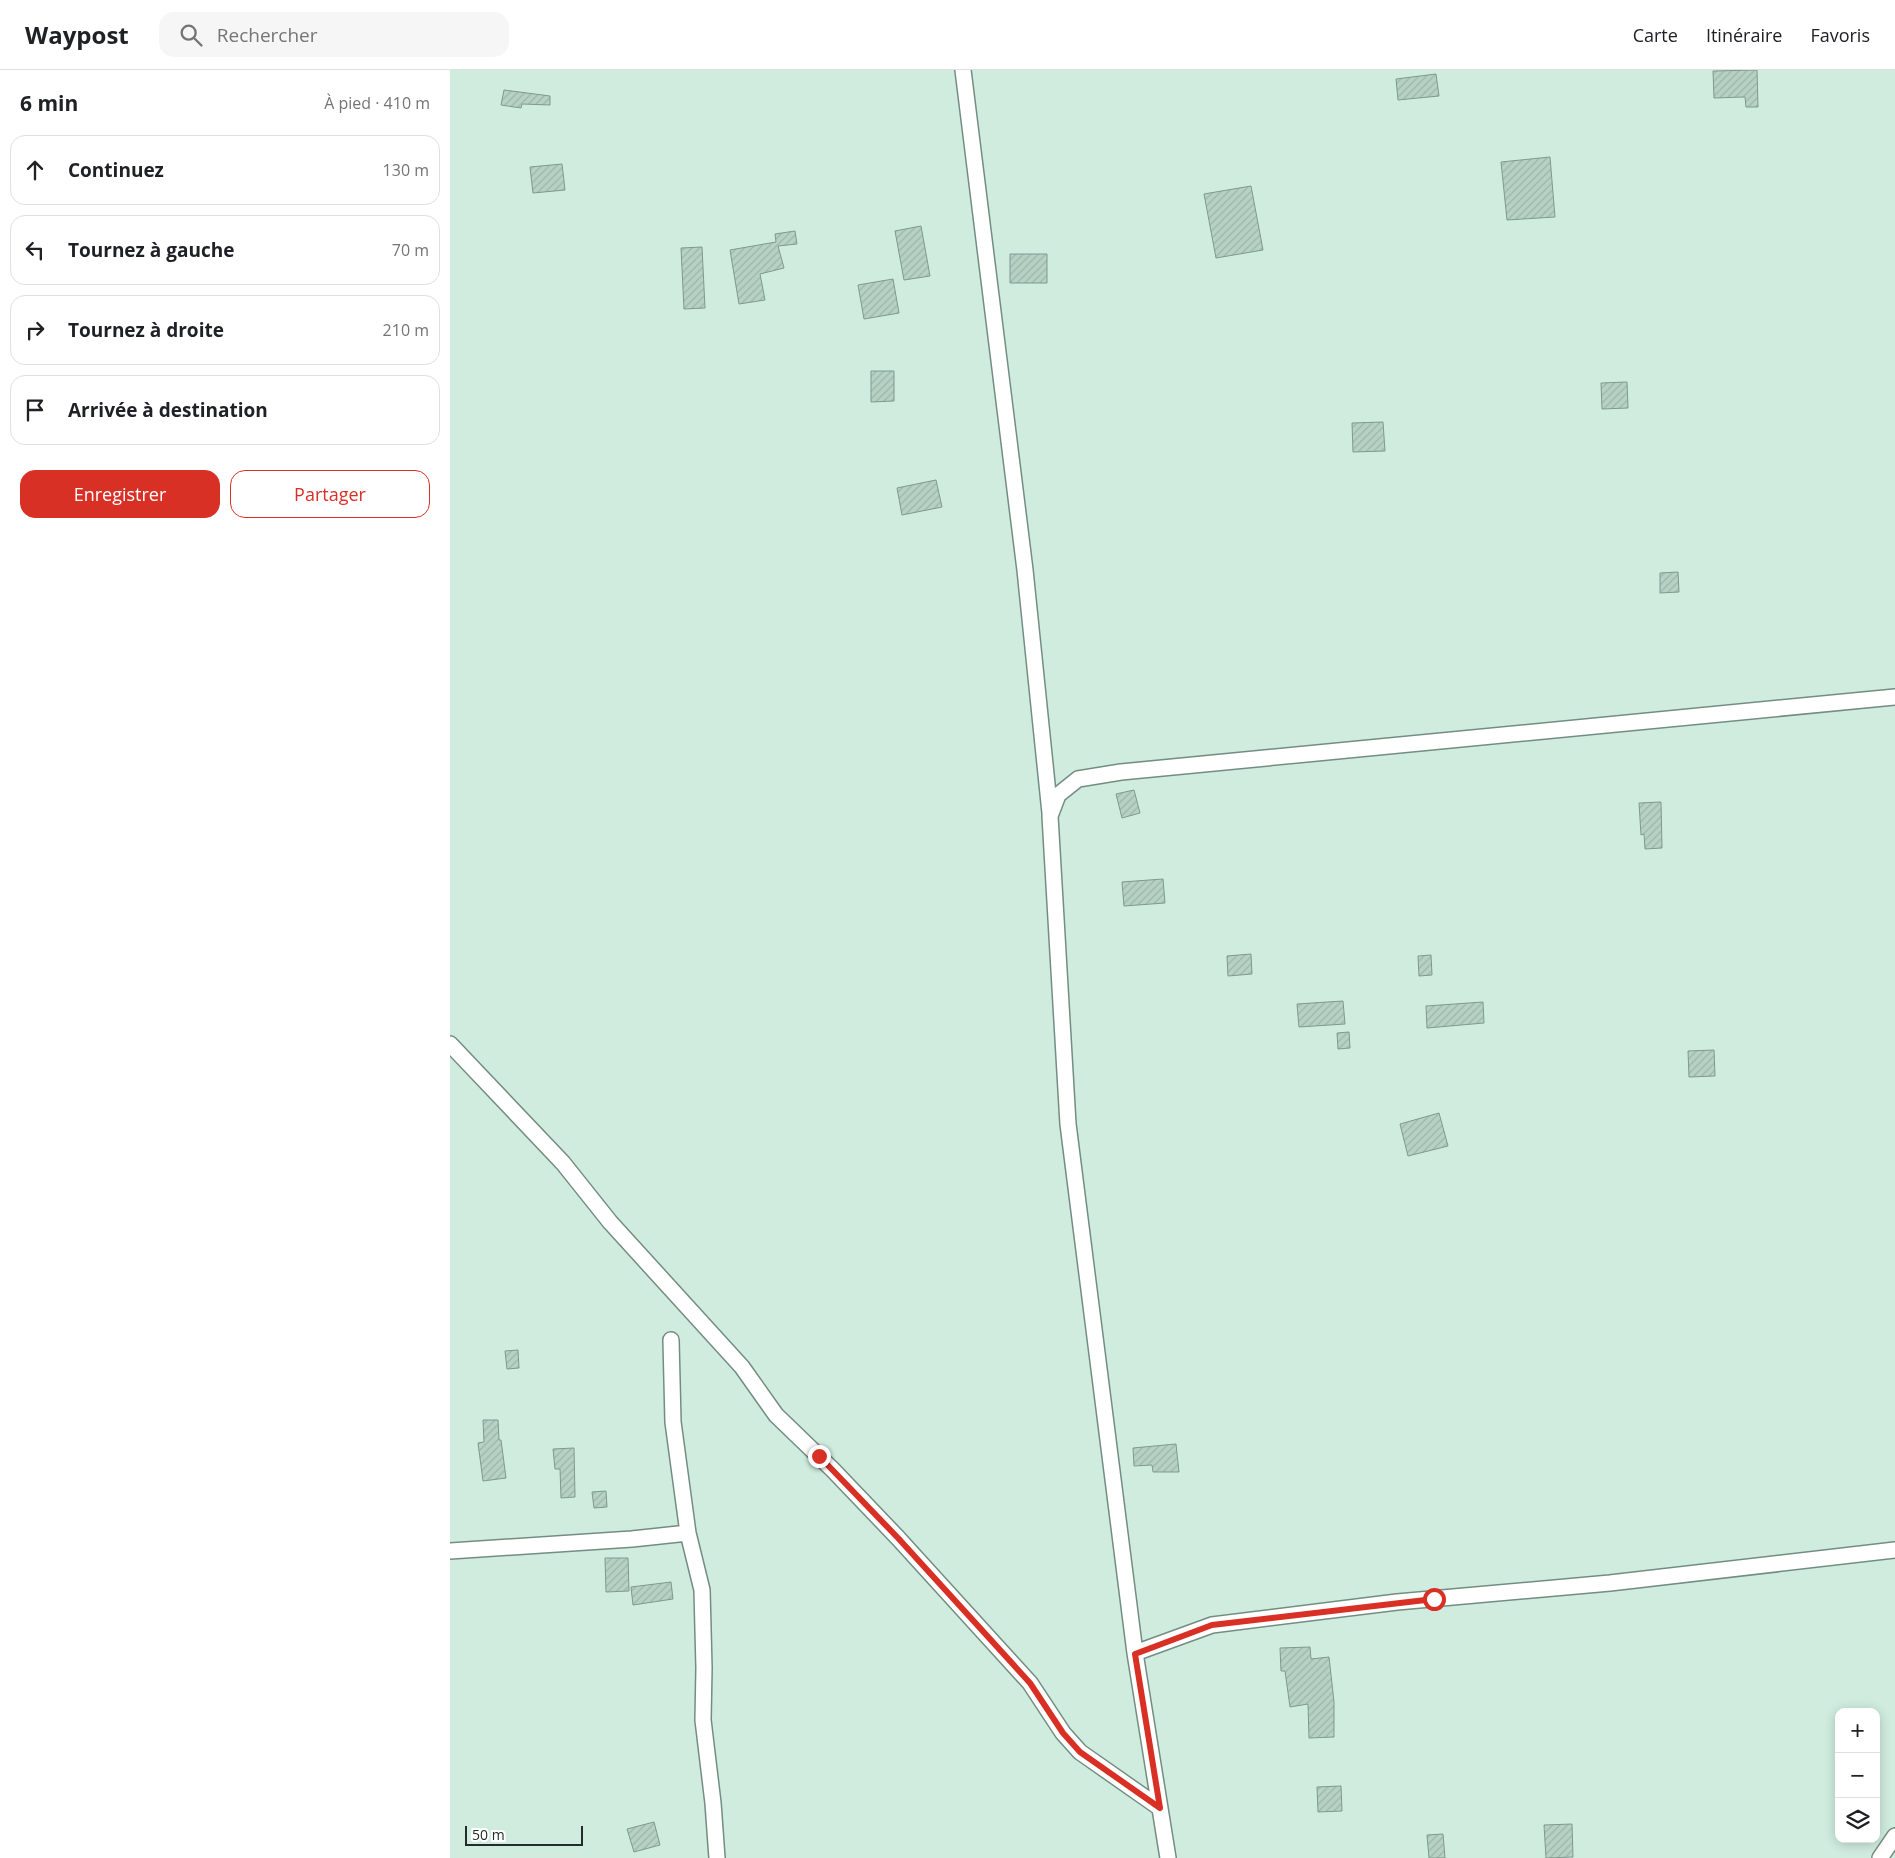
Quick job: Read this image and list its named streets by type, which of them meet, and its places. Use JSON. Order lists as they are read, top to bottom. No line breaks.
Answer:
{"scale_bar":"50 m","page":{"header":"Waypost","search":"Rechercher","nav":["Carte","Itinéraire","Favoris"],"heading":["6 min","À pied · 410 m"],"list":[["Continuez","130 m"],["Tournez à gauche","70 m"],["Tournez à droite","210 m"],"Arrivée à destination"],"buttons":["Enregistrer","Partager"],"map_buttons":["+","−"],"scale":"50 m"}}
